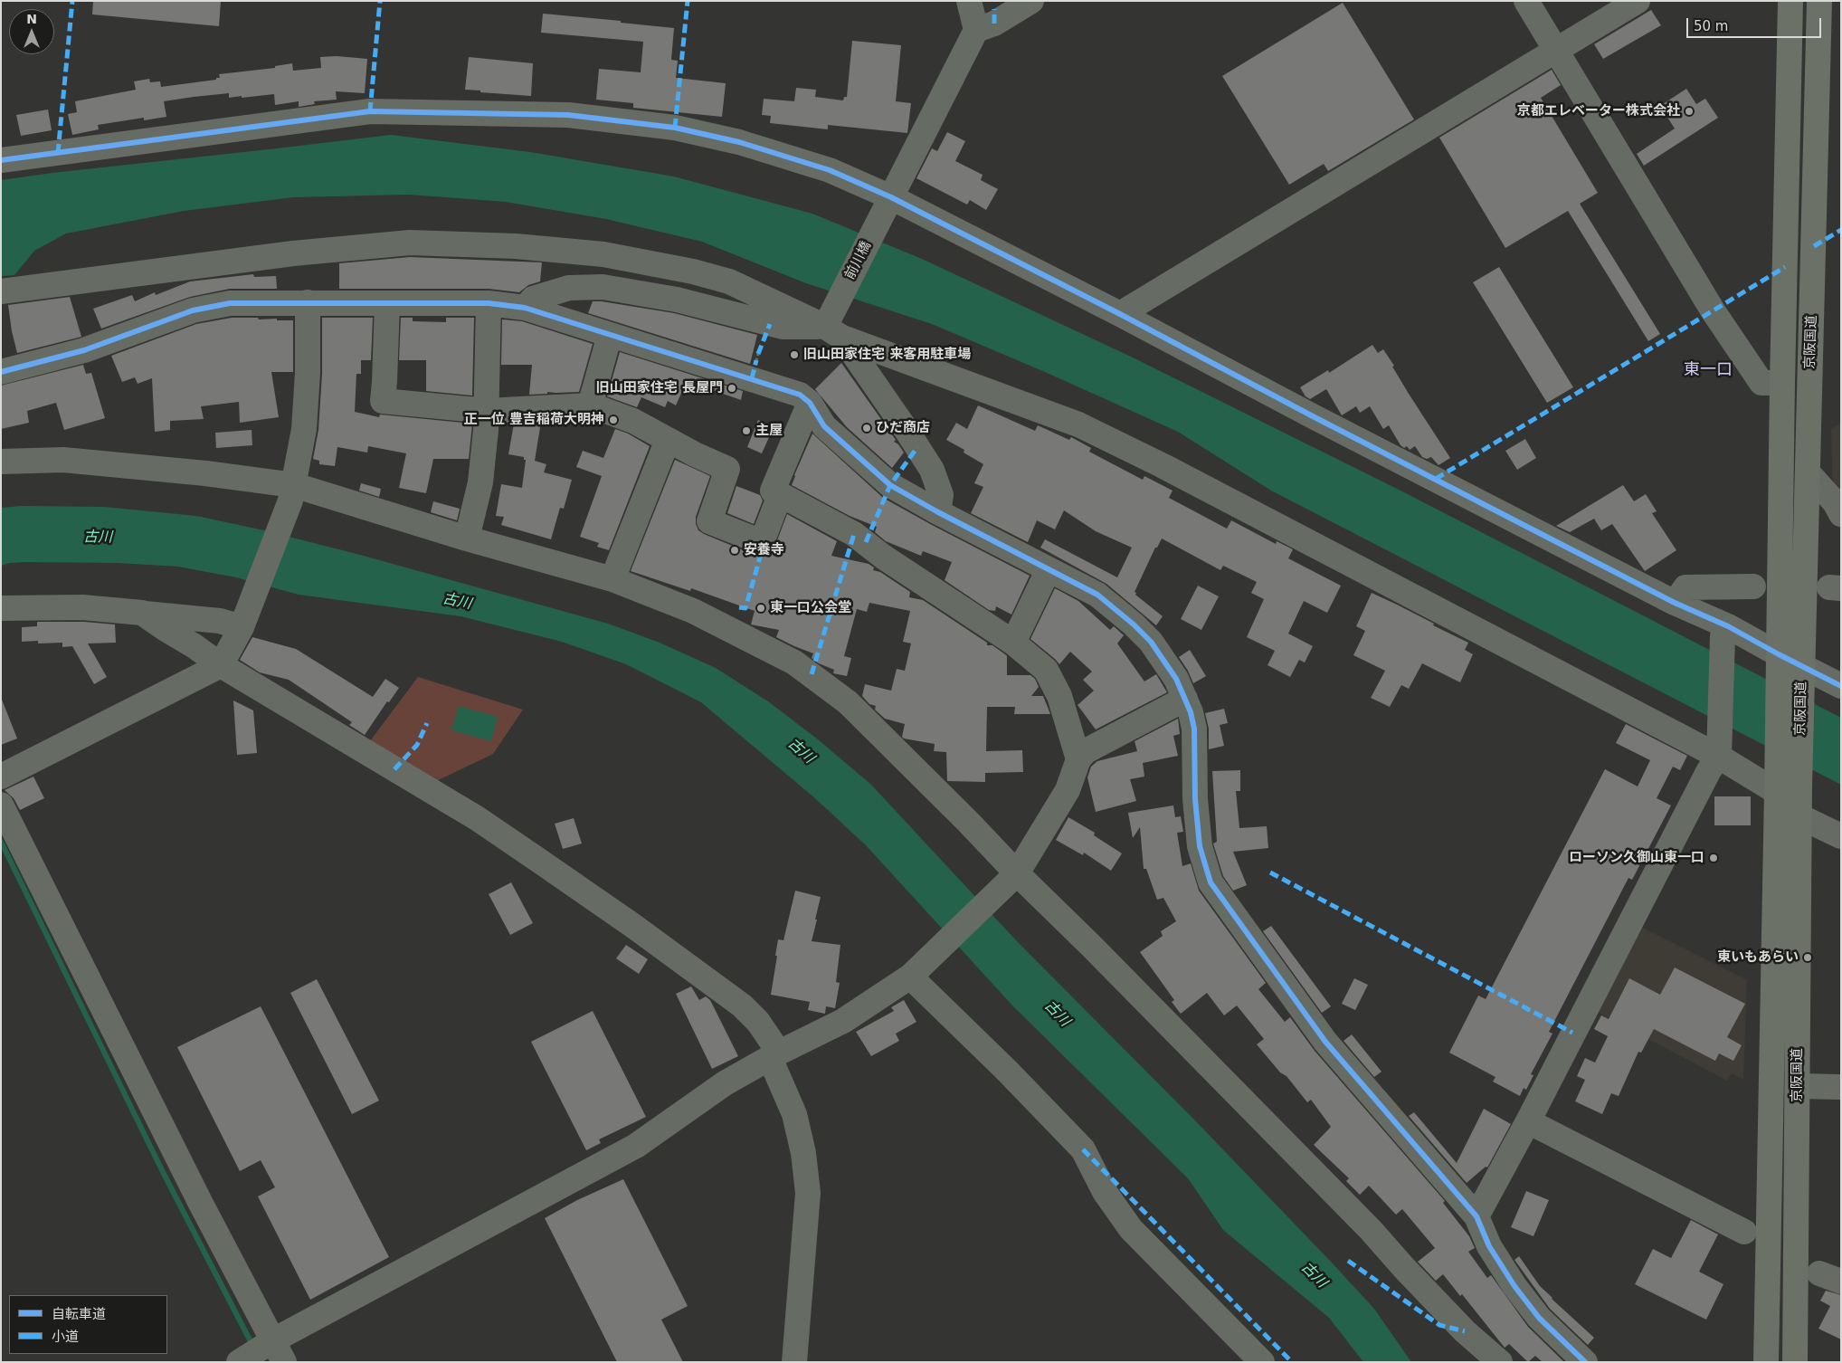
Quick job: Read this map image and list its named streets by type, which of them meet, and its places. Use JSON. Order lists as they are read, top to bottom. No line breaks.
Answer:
{"streets":{"highway":["京阪国道"],"street":["前川橋"]},"districts":["東一口"],"water":["古川"],"places":["京都エレベーター株式会社","旧山田家住宅 来客用駐車場","旧山田家住宅 長屋門","正一位 豊吉稲荷大明神","ひだ商店","主屋","安養寺","東一口公会堂","ローソン久御山東一口","東いもあらい"],"legend":["自転車道","小道"],"scale_bar":"50 m","north":"top"}
